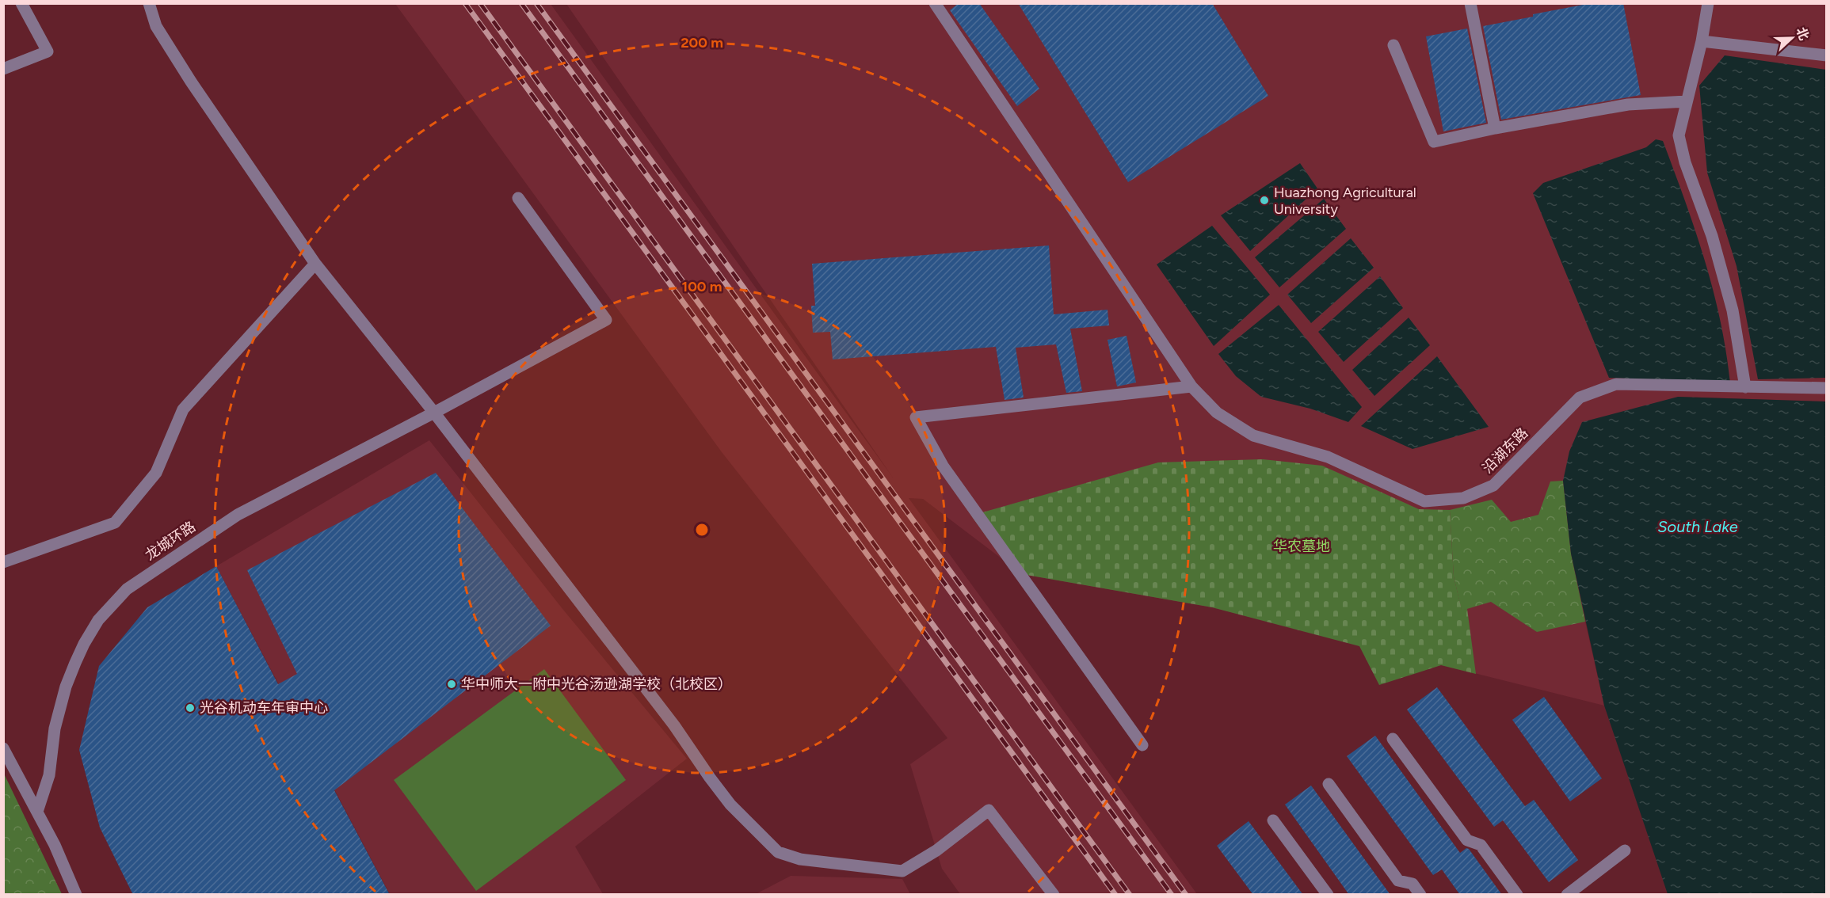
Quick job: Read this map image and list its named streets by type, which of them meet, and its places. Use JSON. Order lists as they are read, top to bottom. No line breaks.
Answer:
{"streets":{"street":["沿湖东路","龙城环路"]},"water":["South Lake"],"parks":["华农墓地"],"places":["Huazhong Agricultural University","华中师大一附中光谷汤逊湖学校（北校区）","光谷机动车年审中心"],"north":"right","rings":["200 m","100 m"]}
